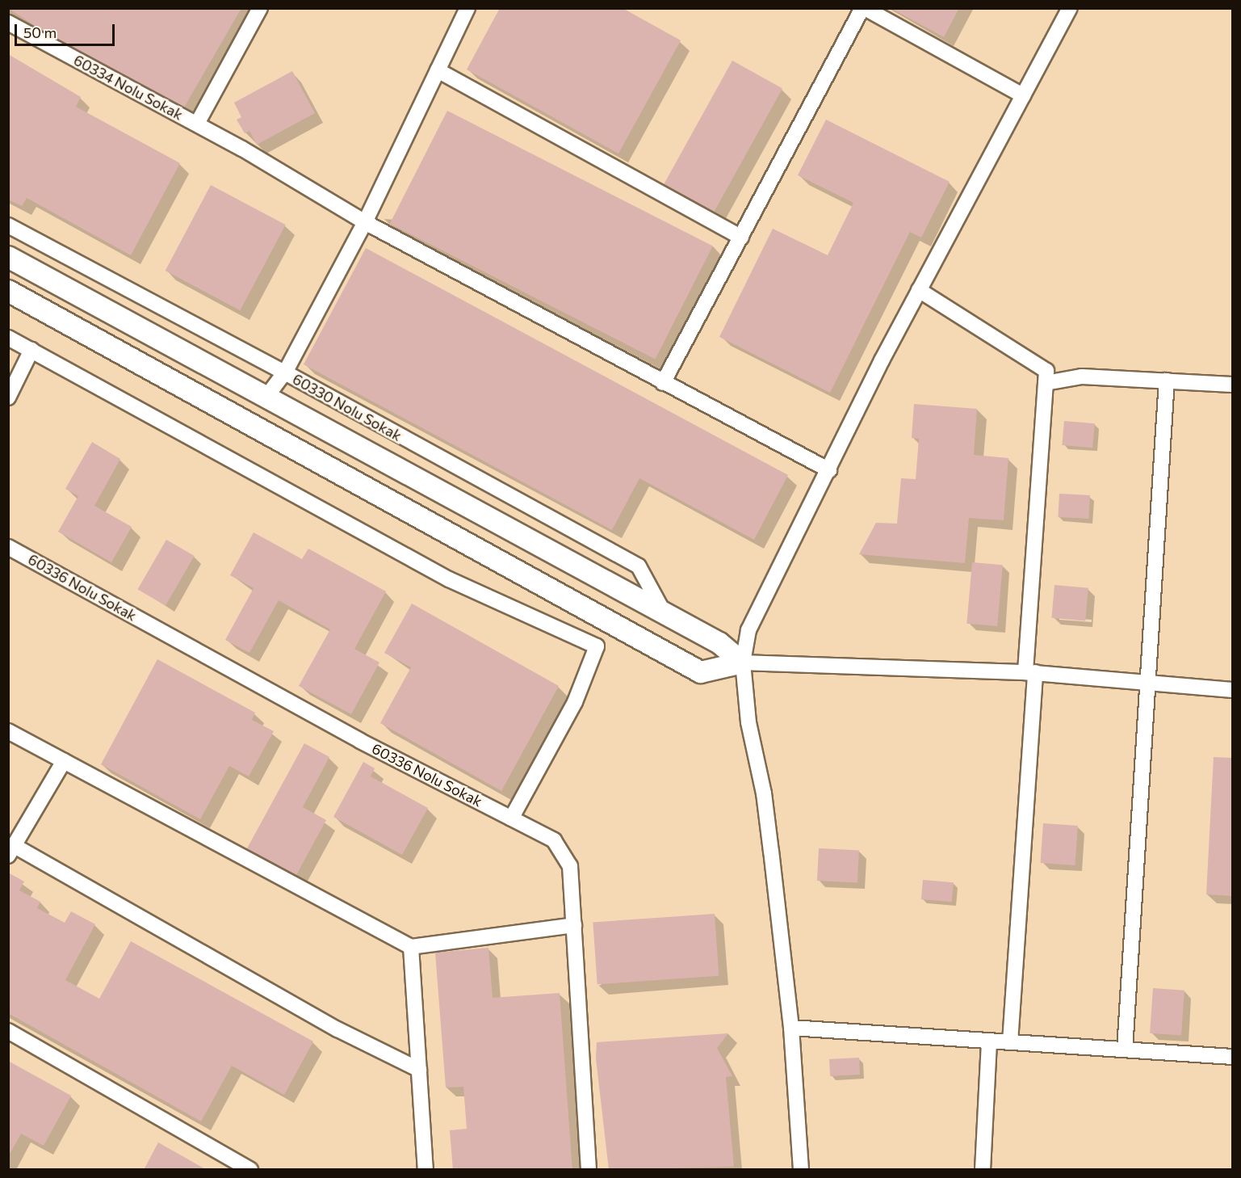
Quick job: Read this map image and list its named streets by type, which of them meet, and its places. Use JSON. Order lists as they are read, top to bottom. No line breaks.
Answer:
{"streets":{"street":["60334 Nolu Sokak","60330 Nolu Sokak","60336 Nolu Sokak"]},"scale_bar":"50 m"}
